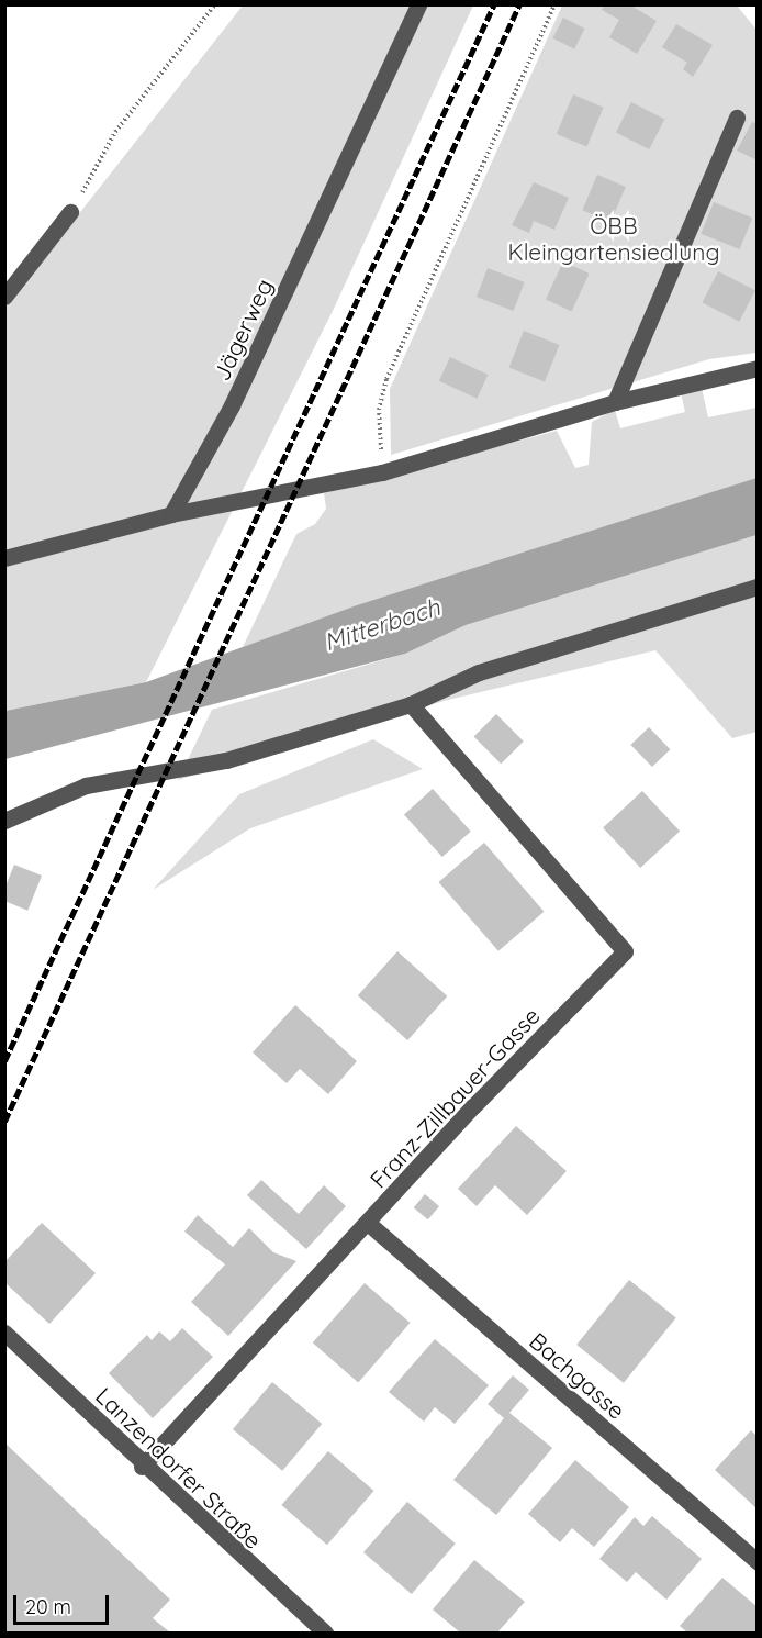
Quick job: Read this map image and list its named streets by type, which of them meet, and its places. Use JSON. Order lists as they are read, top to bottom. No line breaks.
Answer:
{"streets":{"street":["Jägerweg","Franz-Zillbauer-Gasse","Bachgasse","Lanzendorfer Straße"]},"crossings":[["Franz-Zillbauer-Gasse","Bachgasse"],["Franz-Zillbauer-Gasse","Lanzendorfer Straße"]],"water":["Mitterbach"],"parks":["ÖBB Kleingartensiedlung"],"scale_bar":"20 m"}
